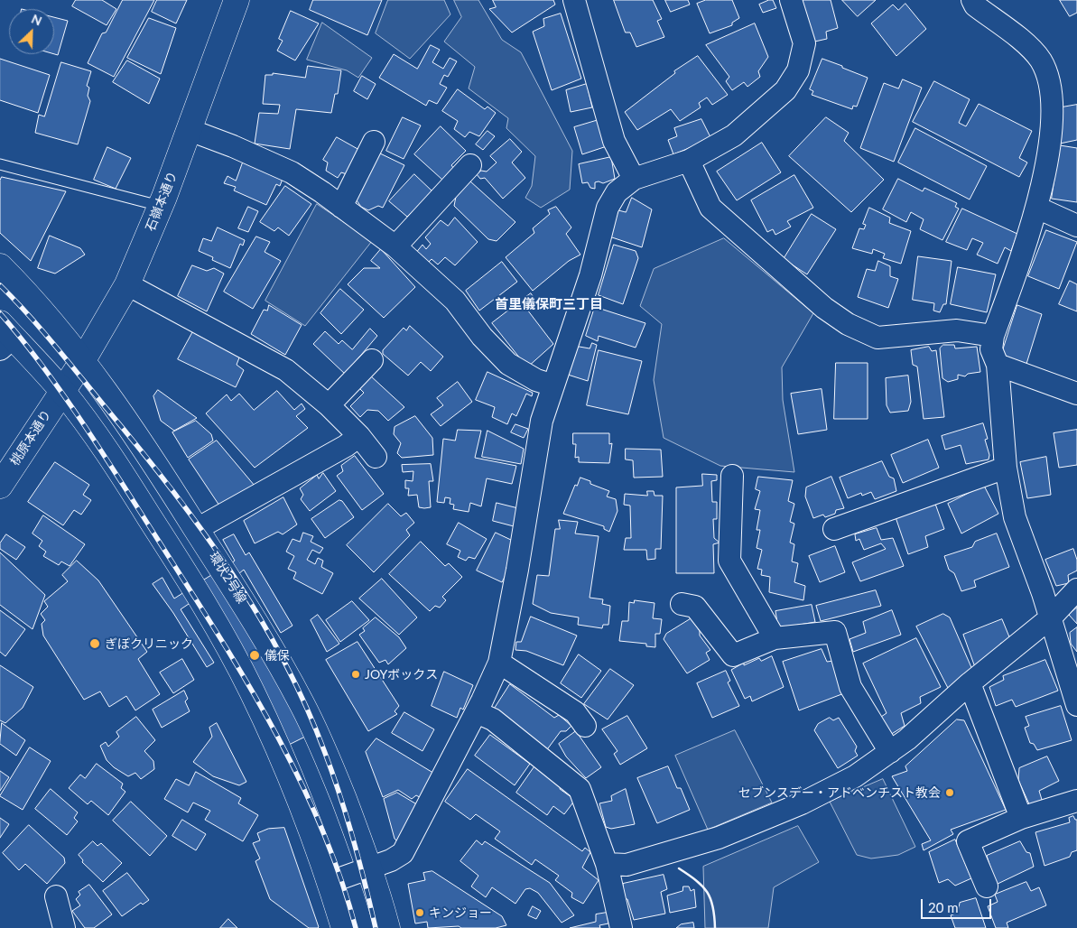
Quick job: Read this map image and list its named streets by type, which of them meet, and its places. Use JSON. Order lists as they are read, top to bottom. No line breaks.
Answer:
{"streets":{"main road":["石嶺本通り","桃原本通り","環状2号線"]},"crossings":[["石嶺本通り","桃原本通り"],["石嶺本通り","環状2号線"]],"districts":["首里儀保町三丁目"],"places":["ぎぼクリニック","儀保","JOYボックス","セブンスデー・アドベンチスト教会","キンジョー"],"scale_bar":"20 m","north":"top right"}
